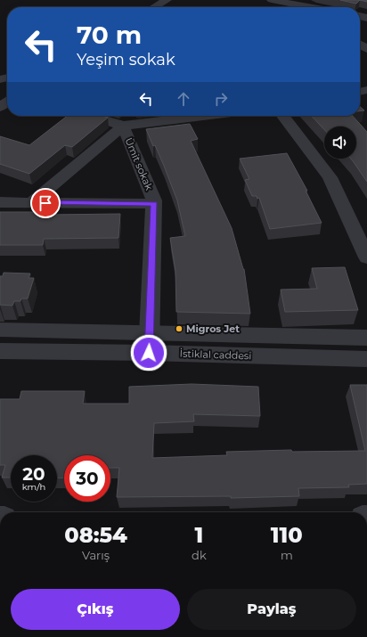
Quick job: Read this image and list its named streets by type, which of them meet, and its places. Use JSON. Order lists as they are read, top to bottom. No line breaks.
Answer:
{"streets":{"street":["Ümit sokak","İstiklal caddesi"]},"crossings":[["Ümit sokak","İstiklal caddesi"]],"places":["Migros Jet"],"page":{"turn":["70 m","Yeşim sokak"],"speed":"20 km/h","limit":"30","eta":["08:54","Varış","1","dk","110","m"],"buttons":["Çıkış","Paylaş"]}}
